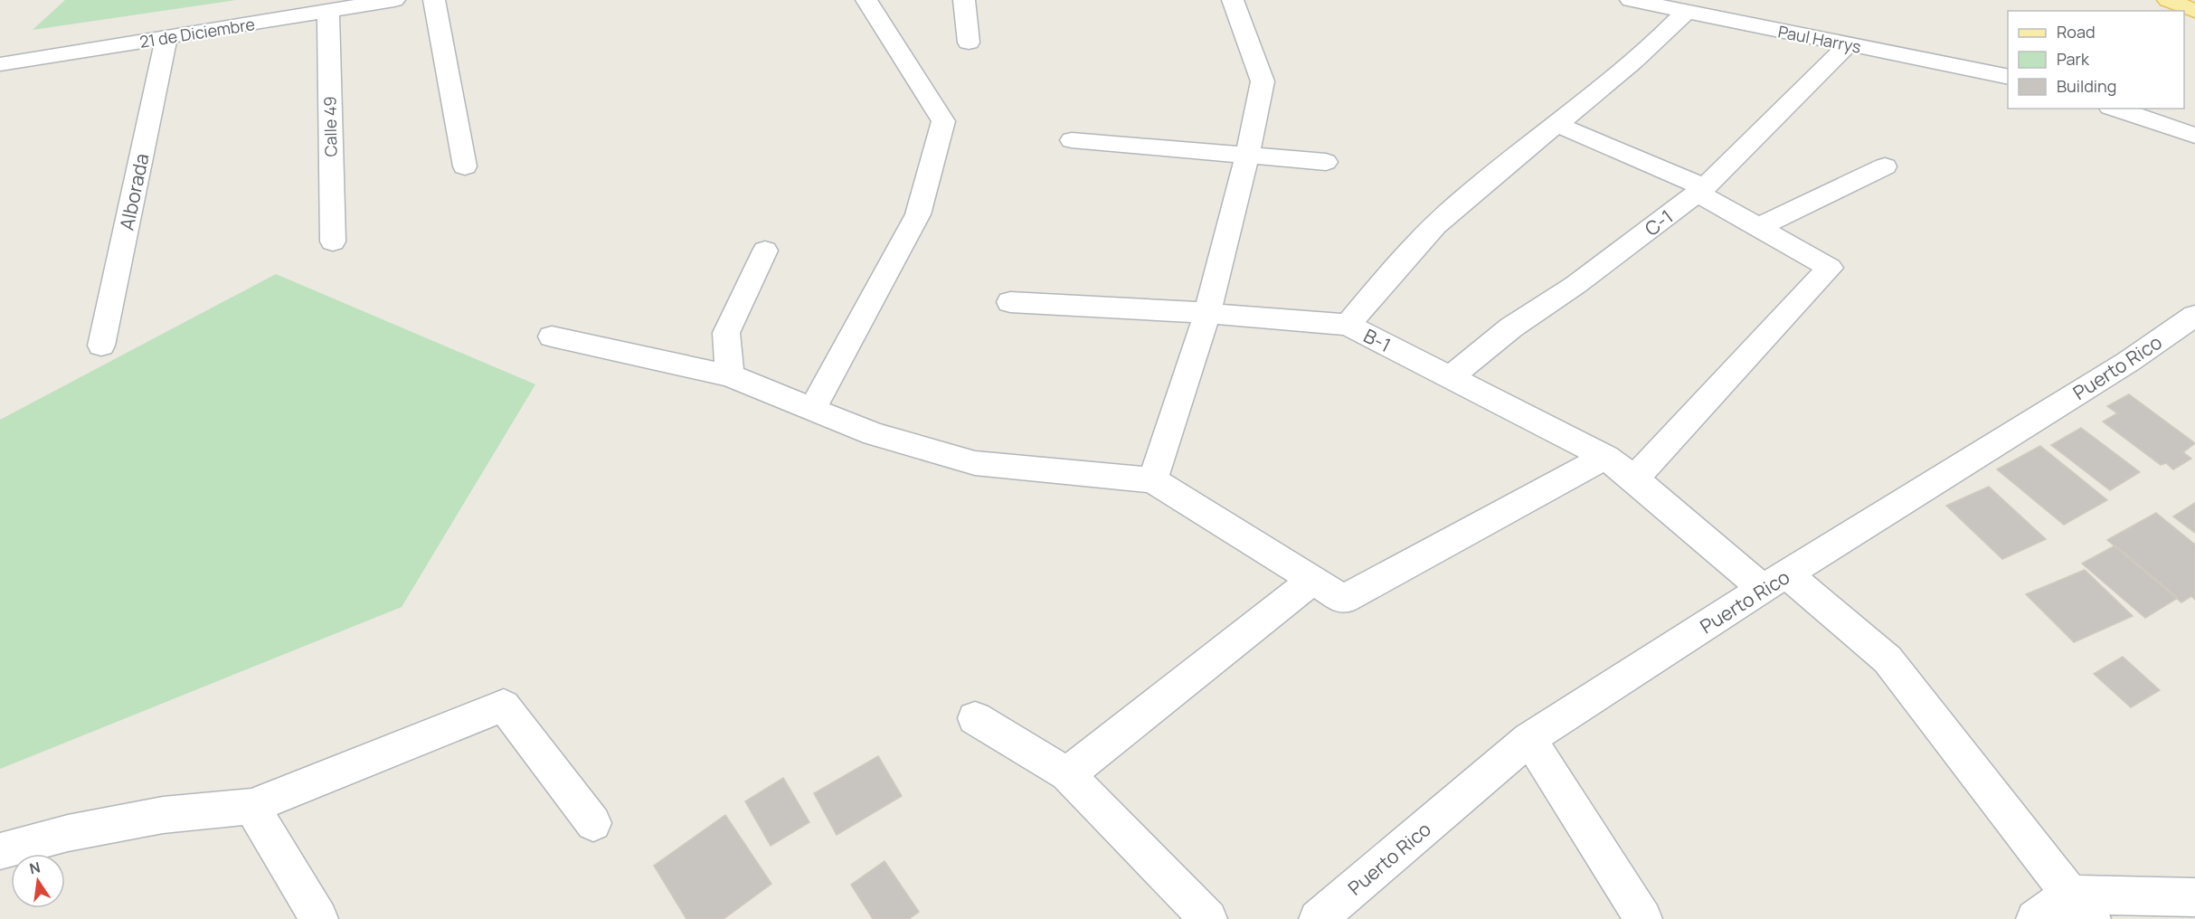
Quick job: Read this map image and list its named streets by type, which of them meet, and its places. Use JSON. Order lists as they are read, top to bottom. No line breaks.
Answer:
{"streets":{"street":["21 de Diciembre","Paul Harrys","Calle 49","Alborada","C-1","B-1","Puerto Rico"]},"crossings":[["21 de Diciembre","Calle 49"],["21 de Diciembre","Alborada"],["Paul Harrys","C-1"],["Paul Harrys","B-1"],["C-1","B-1"],["B-1","Puerto Rico"]],"legend":["Road","Park","Building"],"north":"top"}
